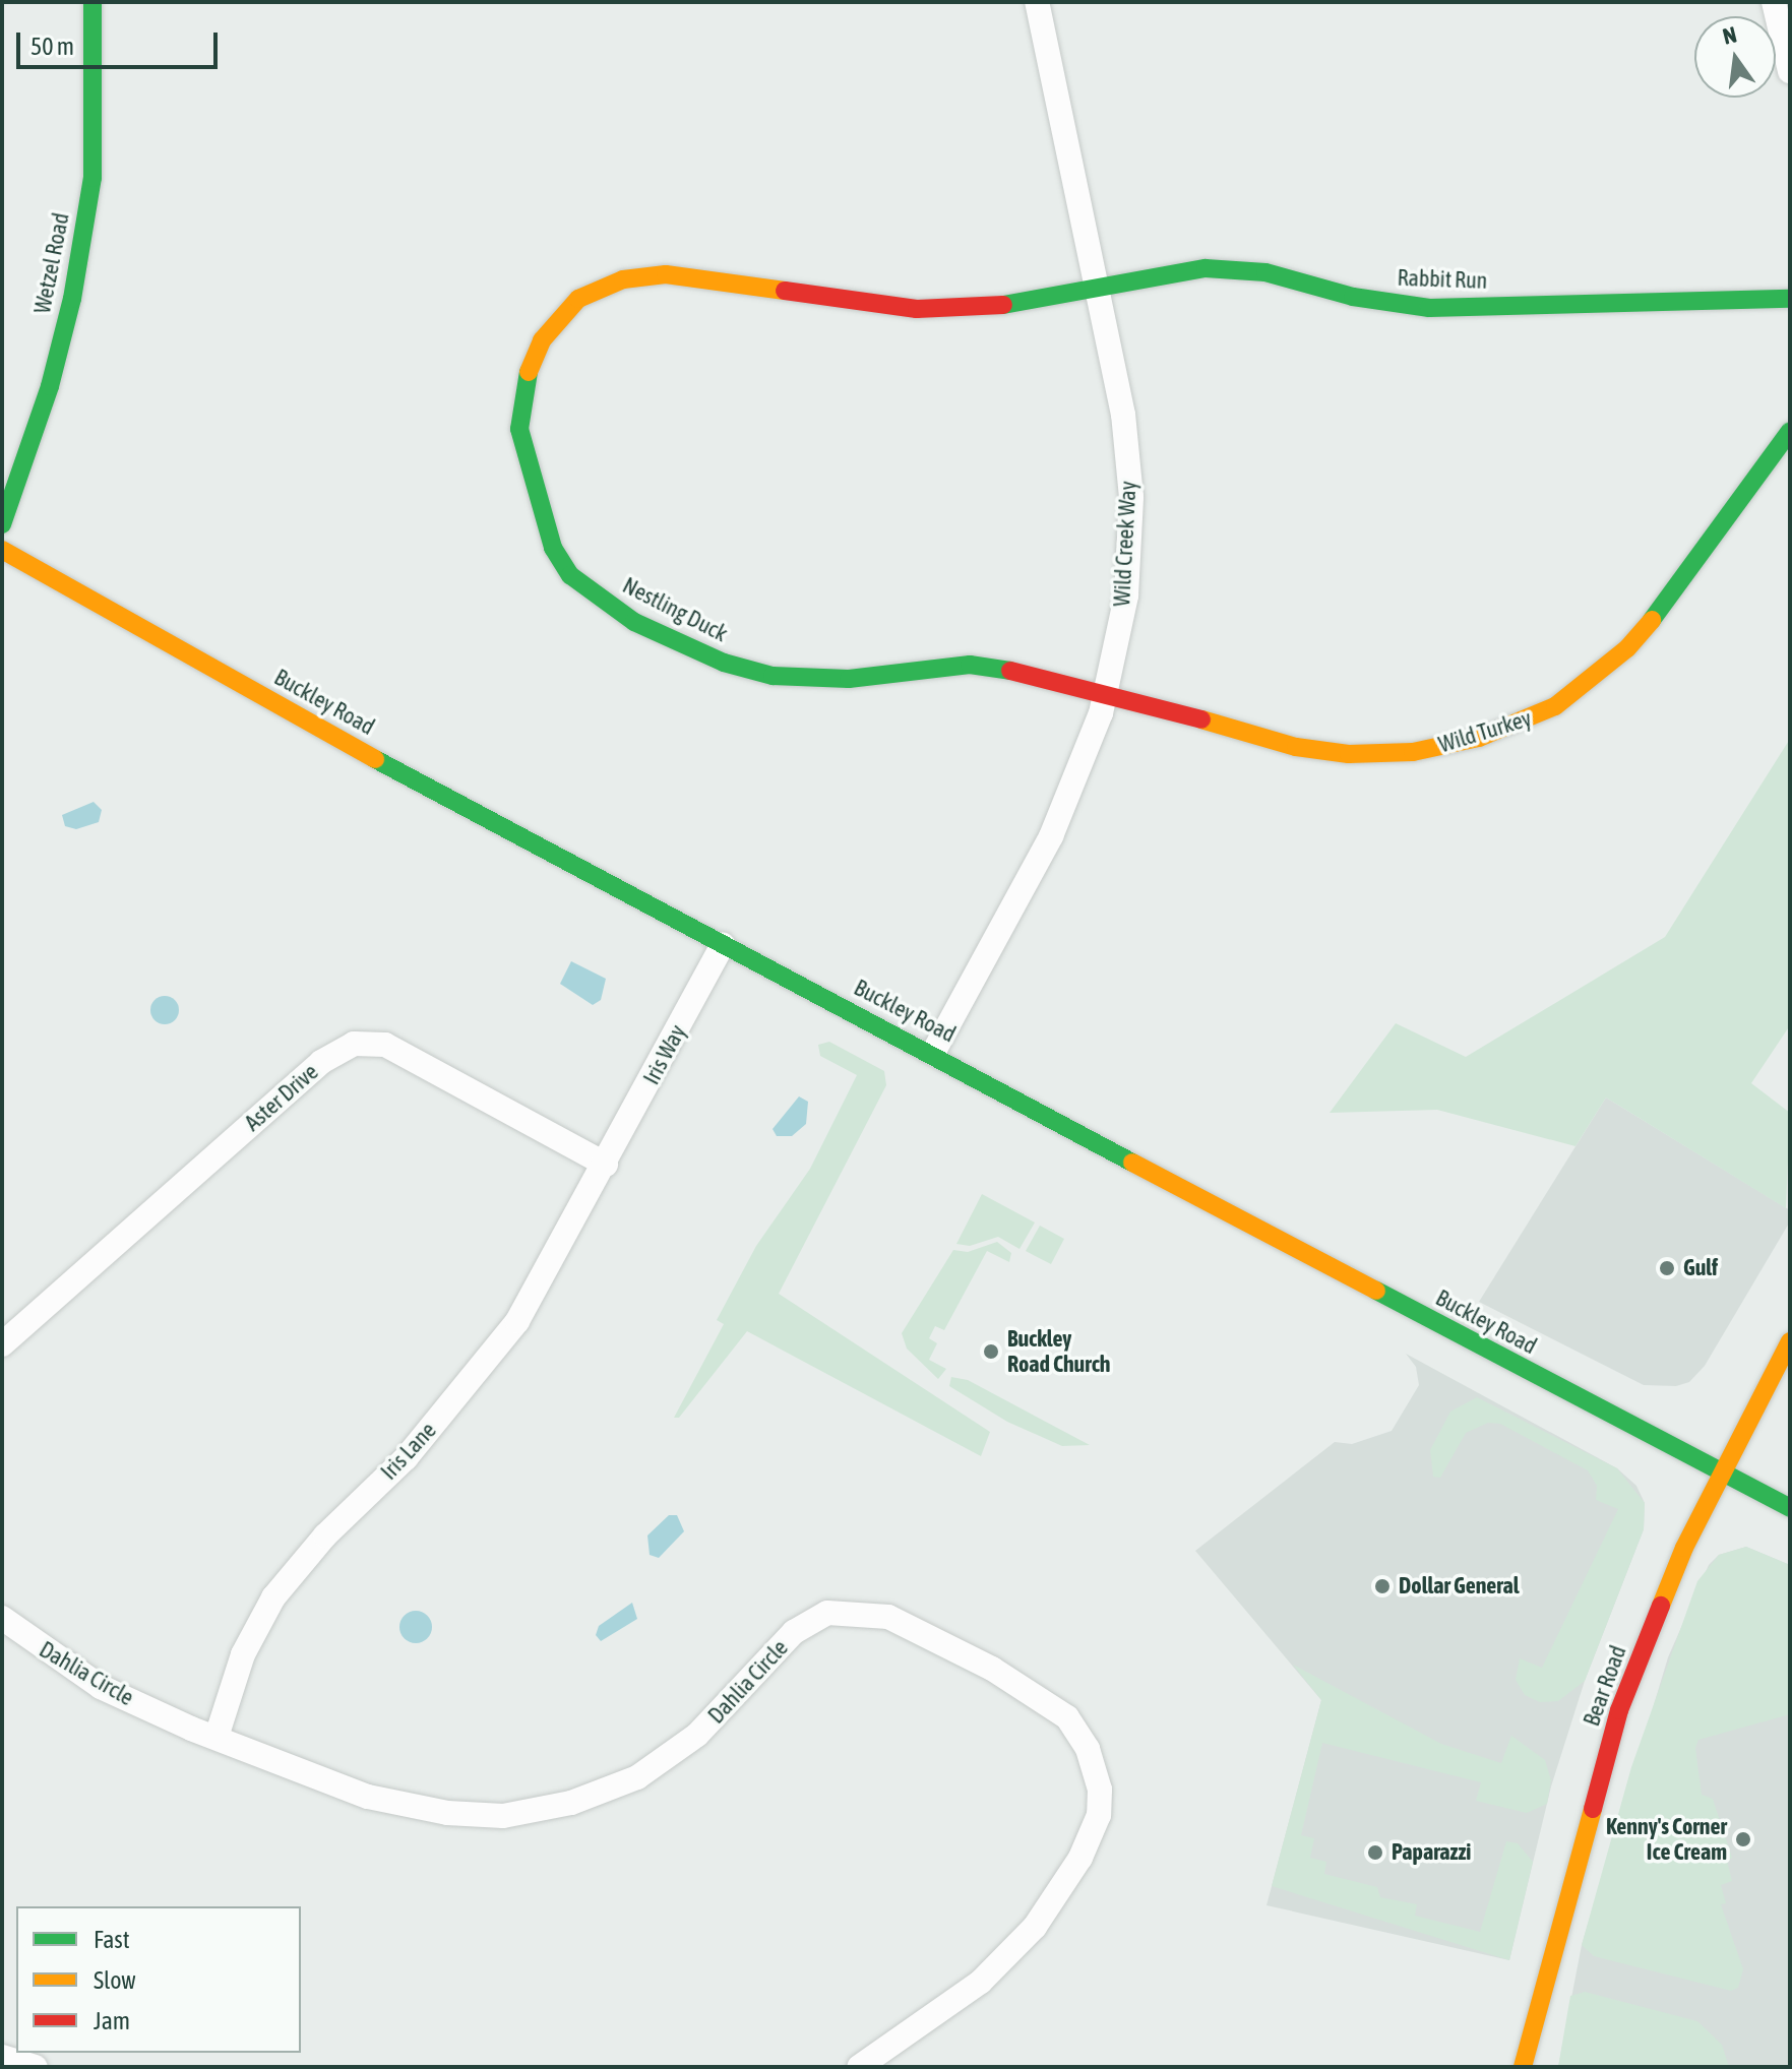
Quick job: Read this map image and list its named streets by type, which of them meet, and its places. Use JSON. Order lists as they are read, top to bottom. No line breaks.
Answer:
{"streets":{"street":["Wetzel Road","Rabbit Run","Wild Creek Way","Nestling Duck","Buckley Road","Wild Turkey","Iris Way","Aster Drive","Iris Lane","Dahlia Circle","Bear Road"]},"crossings":[["Rabbit Run","Wild Creek Way"],["Rabbit Run","Nestling Duck"],["Wild Creek Way","Nestling Duck"],["Wild Creek Way","Buckley Road"],["Wild Creek Way","Wild Turkey"],["Nestling Duck","Wild Turkey"],["Buckley Road","Iris Way"],["Buckley Road","Bear Road"],["Iris Way","Aster Drive"],["Iris Way","Iris Lane"],["Aster Drive","Iris Lane"],["Iris Lane","Dahlia Circle"]],"places":["Gulf","Buckley Road Church","Dollar General","Kenny's Corner Ice Cream","Paparazzi"],"legend":["Fast","Slow","Jam"],"scale_bar":"50 m","north":"top"}
